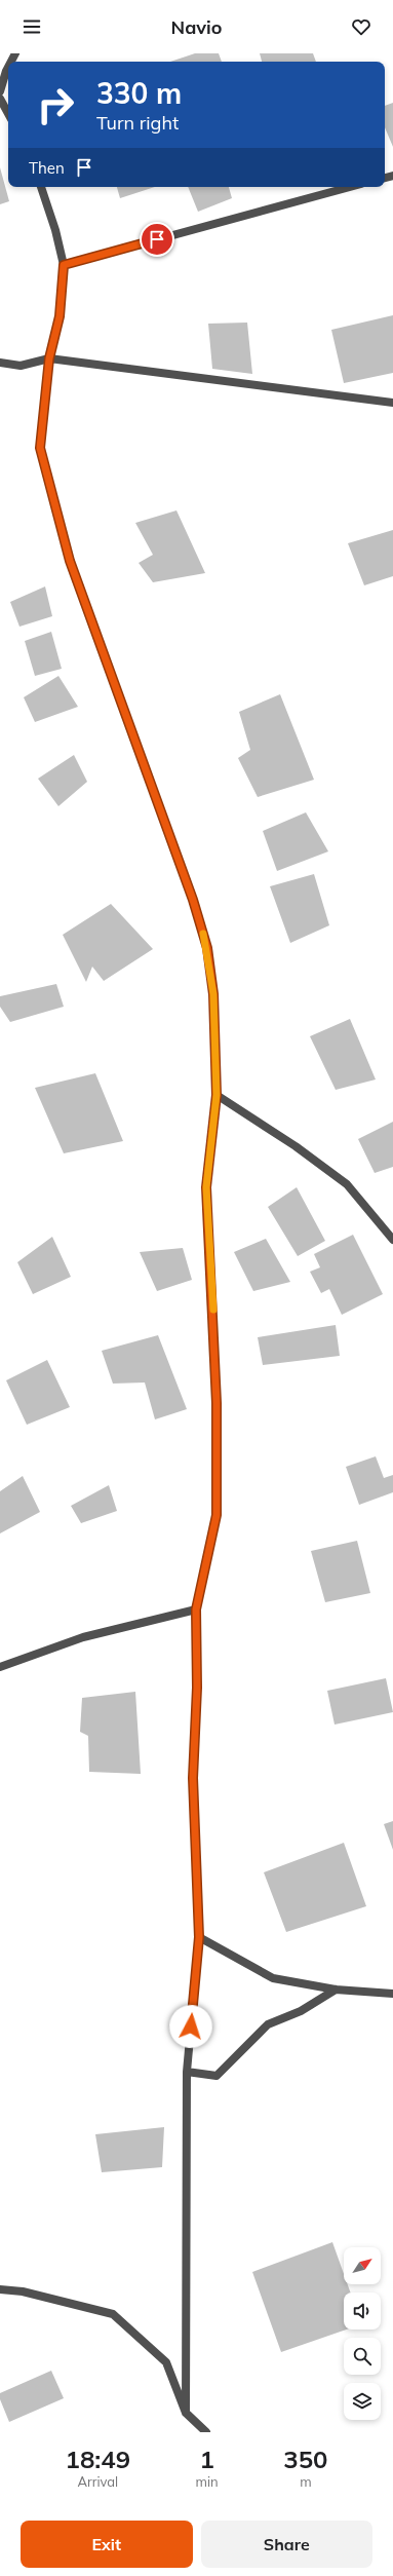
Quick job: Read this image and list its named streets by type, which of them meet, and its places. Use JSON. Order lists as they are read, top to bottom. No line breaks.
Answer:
{"north":"top right","page":{"header":"Navio","turn":["330 m","Turn right"],"then":"Then","eta":["18:49","Arrival","1","min","350","m"],"buttons":["Exit","Share"]}}
